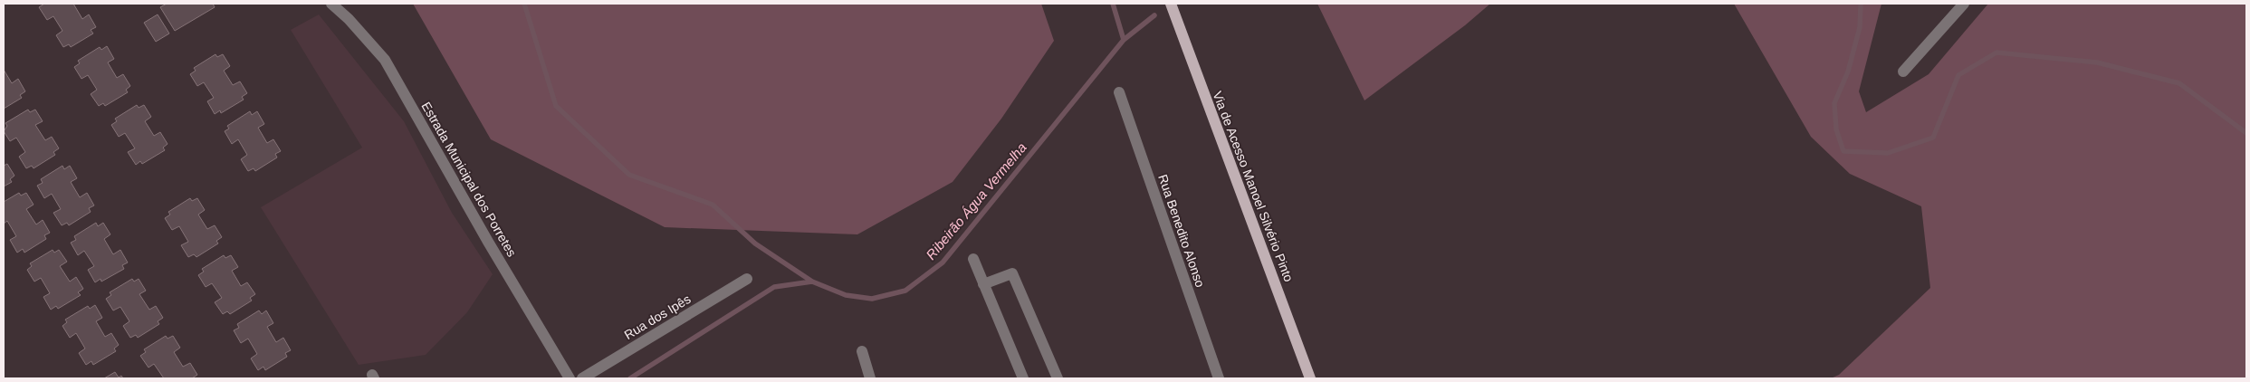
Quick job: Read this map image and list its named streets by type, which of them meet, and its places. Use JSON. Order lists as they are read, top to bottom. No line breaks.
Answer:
{"streets":{"main road":["Via de Acesso Manoel Silvério Pinto"],"street":["Estrada Municipal dos Porretes","Rua Benedito Alonso","Rua dos Ipês"]},"water":["Ribeirão Água Vermelha"]}
